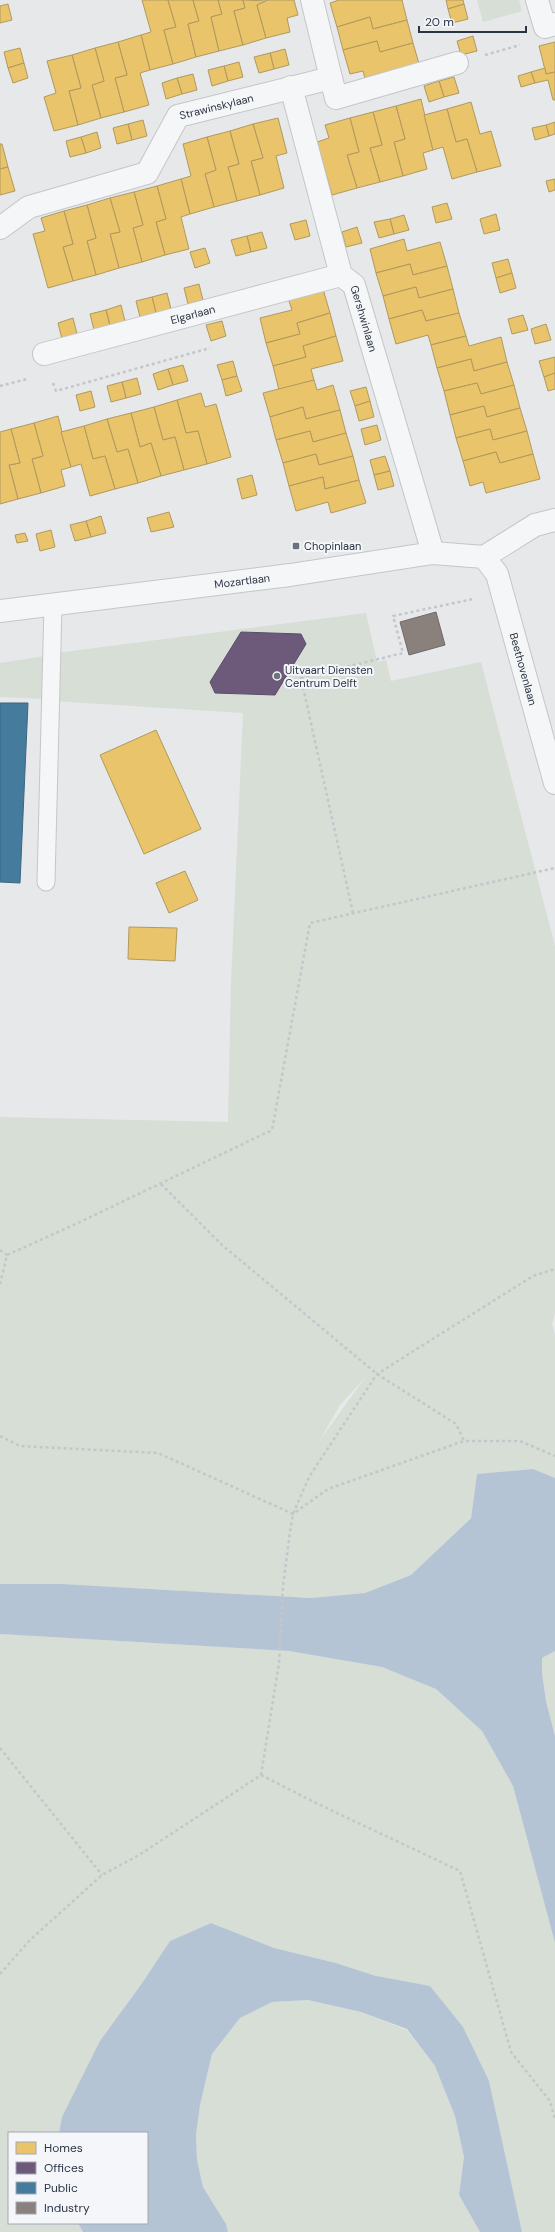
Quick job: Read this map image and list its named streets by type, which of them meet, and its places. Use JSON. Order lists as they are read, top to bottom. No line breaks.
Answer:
{"streets":{"street":["Strawinskylaan","Elgarlaan","Gershwinlaan","Mozartlaan","Beethovenlaan"]},"crossings":[["Strawinskylaan","Gershwinlaan"],["Elgarlaan","Gershwinlaan"],["Gershwinlaan","Mozartlaan"],["Mozartlaan","Beethovenlaan"]],"places":{"transit":["Chopinlaan"],"other":["Uitvaart Diensten Centrum Delft"]},"legend":["Homes","Offices","Public","Industry"],"scale_bar":"20 m"}
